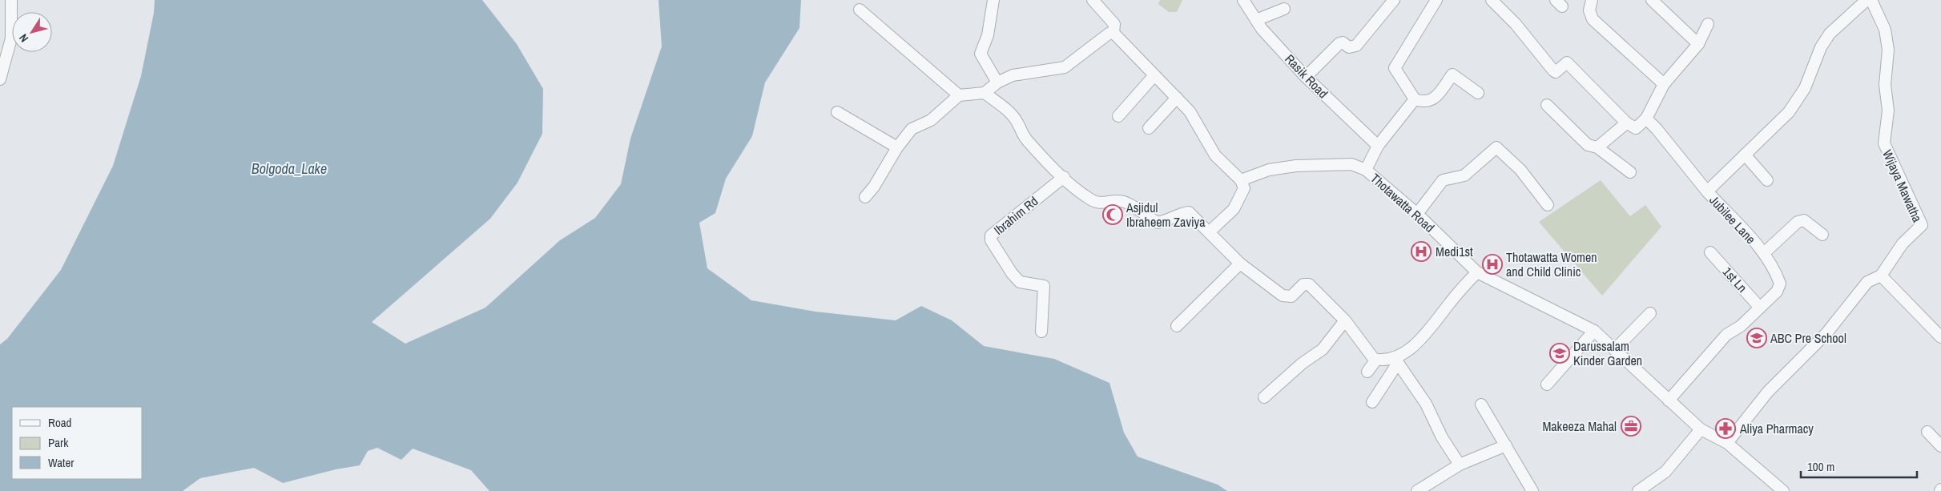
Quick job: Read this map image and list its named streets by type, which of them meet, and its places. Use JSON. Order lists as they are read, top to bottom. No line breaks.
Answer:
{"streets":{"street":["Rasik Road","Wijaya Mawatha","Thotawatta Road","Ibrahim Rd","Jubilee Lane","1st Ln"]},"crossings":[["Wijaya Mawatha","Thotawatta Road"],["Thotawatta Road","Jubilee Lane"],["Jubilee Lane","1st Ln"]],"water":["Bolgoda_Lake"],"places":{"mosque":["Asjidul Ibraheem Zaviya"],"hospital":["Medi1st","Thotawatta Women and Child Clinic"],"school or university":["ABC Pre School","Darussalam Kinder Garden"],"office":["Makeeza Mahal"],"pharmacy":["Aliya Pharmacy"]},"legend":["Road","Park","Water"],"scale_bar":"100 m","north":"bottom left"}
